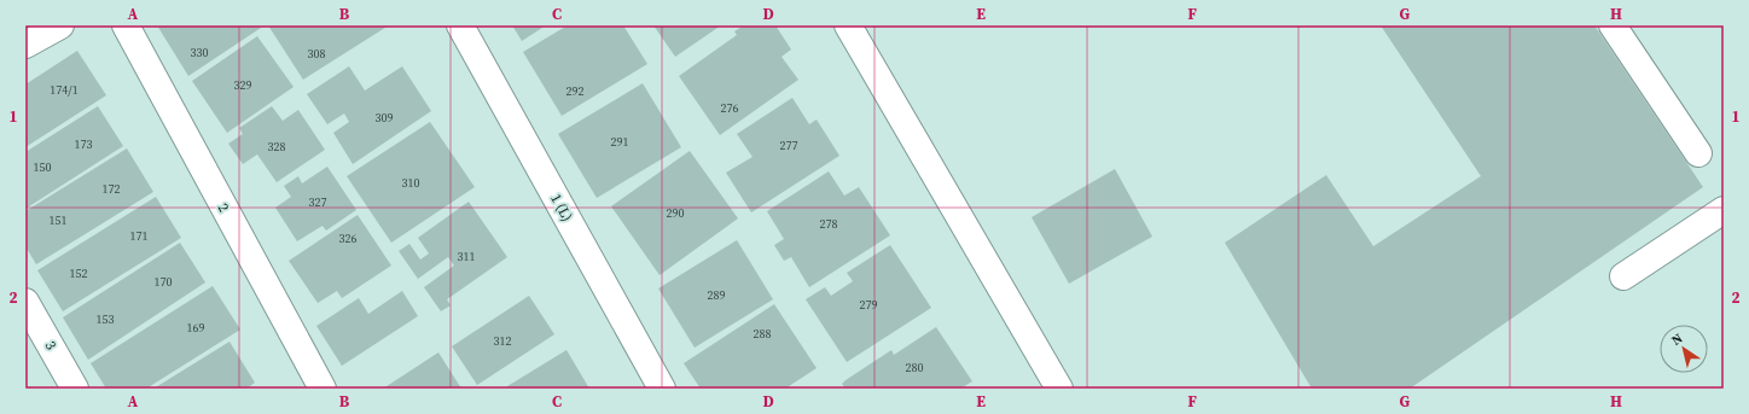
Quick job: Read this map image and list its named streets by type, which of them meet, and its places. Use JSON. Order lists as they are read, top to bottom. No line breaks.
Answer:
{"streets":{"street":["2","1 (L)","3"]},"house_numbers":["330","308","329","174/1","292","276","309","291","173","277","328","150","310","172","327","290","151","278","171","326","311","152","170","289","279","153","169","288","312","280"],"north":"top left","grid":{"columns":["A","B","C","D","E","F","G","H"],"rows":["1","2"]}}
